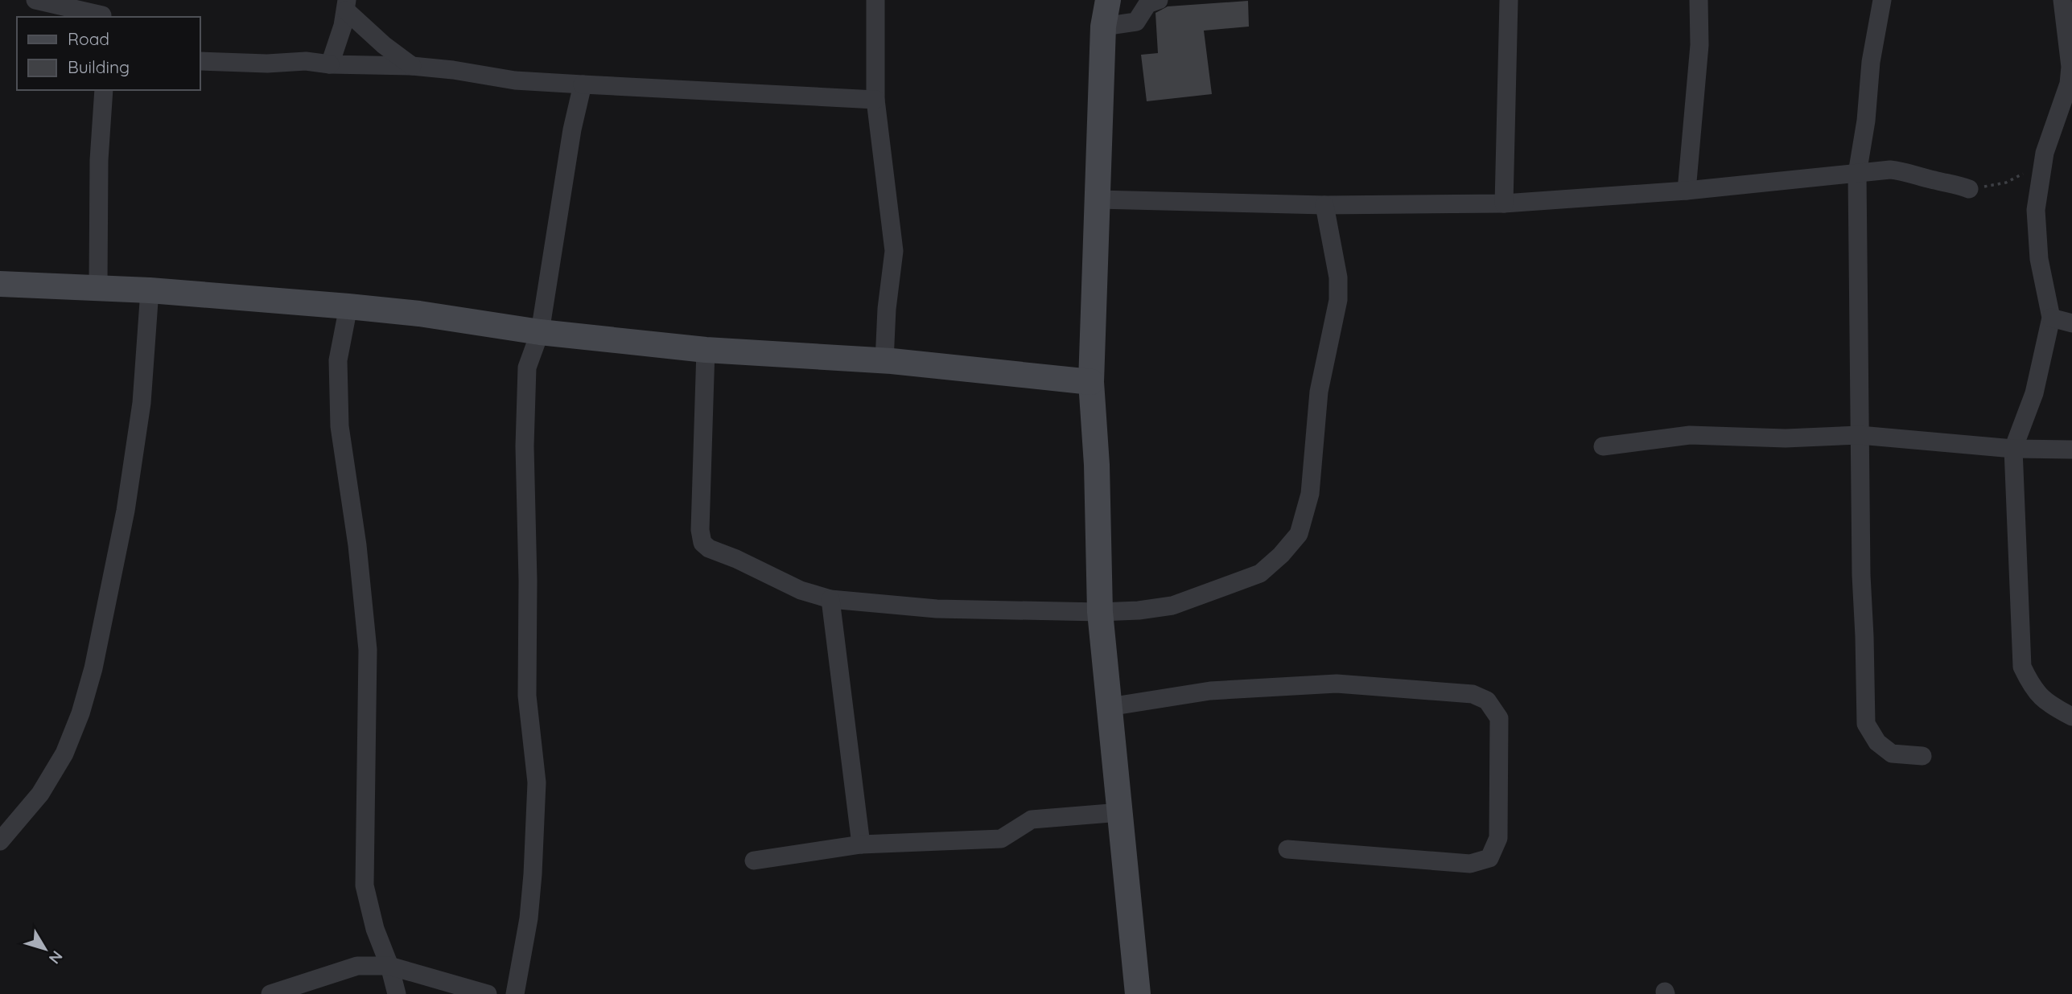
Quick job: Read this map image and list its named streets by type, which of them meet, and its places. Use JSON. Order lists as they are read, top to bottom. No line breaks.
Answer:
{"legend":["Road","Building"],"north":"bottom right"}
